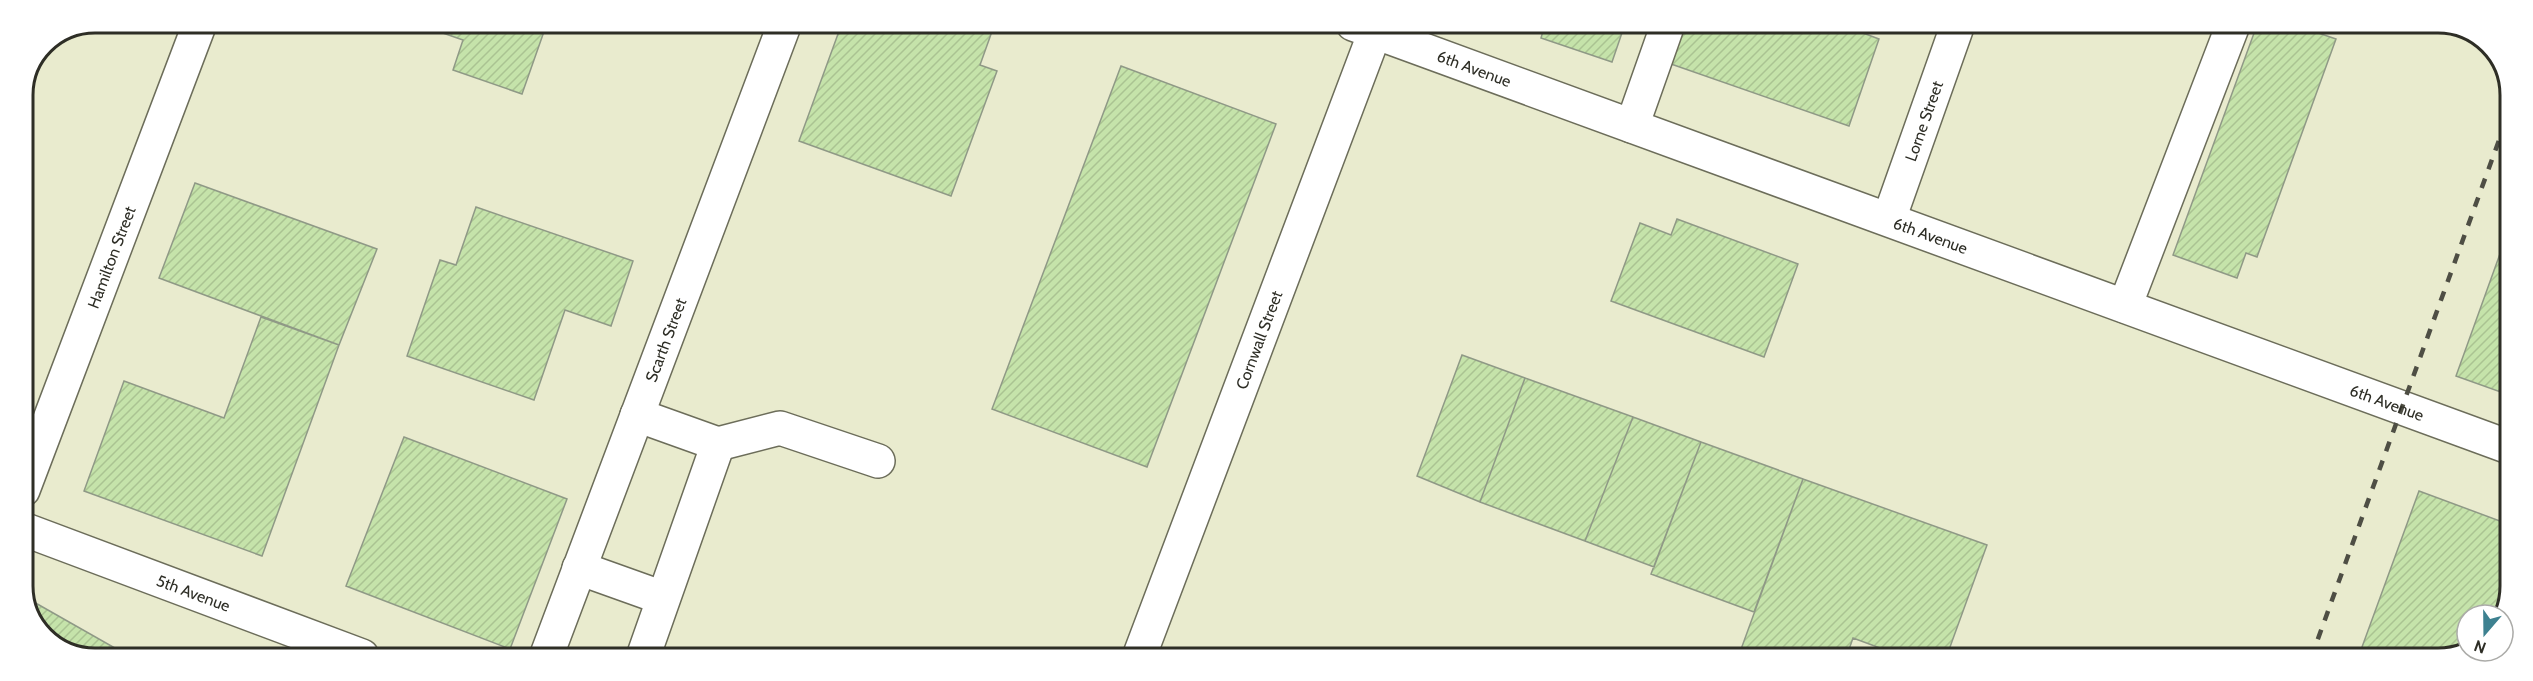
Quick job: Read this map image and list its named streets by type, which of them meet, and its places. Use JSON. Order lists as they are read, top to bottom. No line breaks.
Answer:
{"streets":{"street":["6th Avenue","Lorne Street","Hamilton Street","Scarth Street","Cornwall Street","5th Avenue"]},"crossings":[["6th Avenue","Lorne Street"]],"north":"bottom"}
